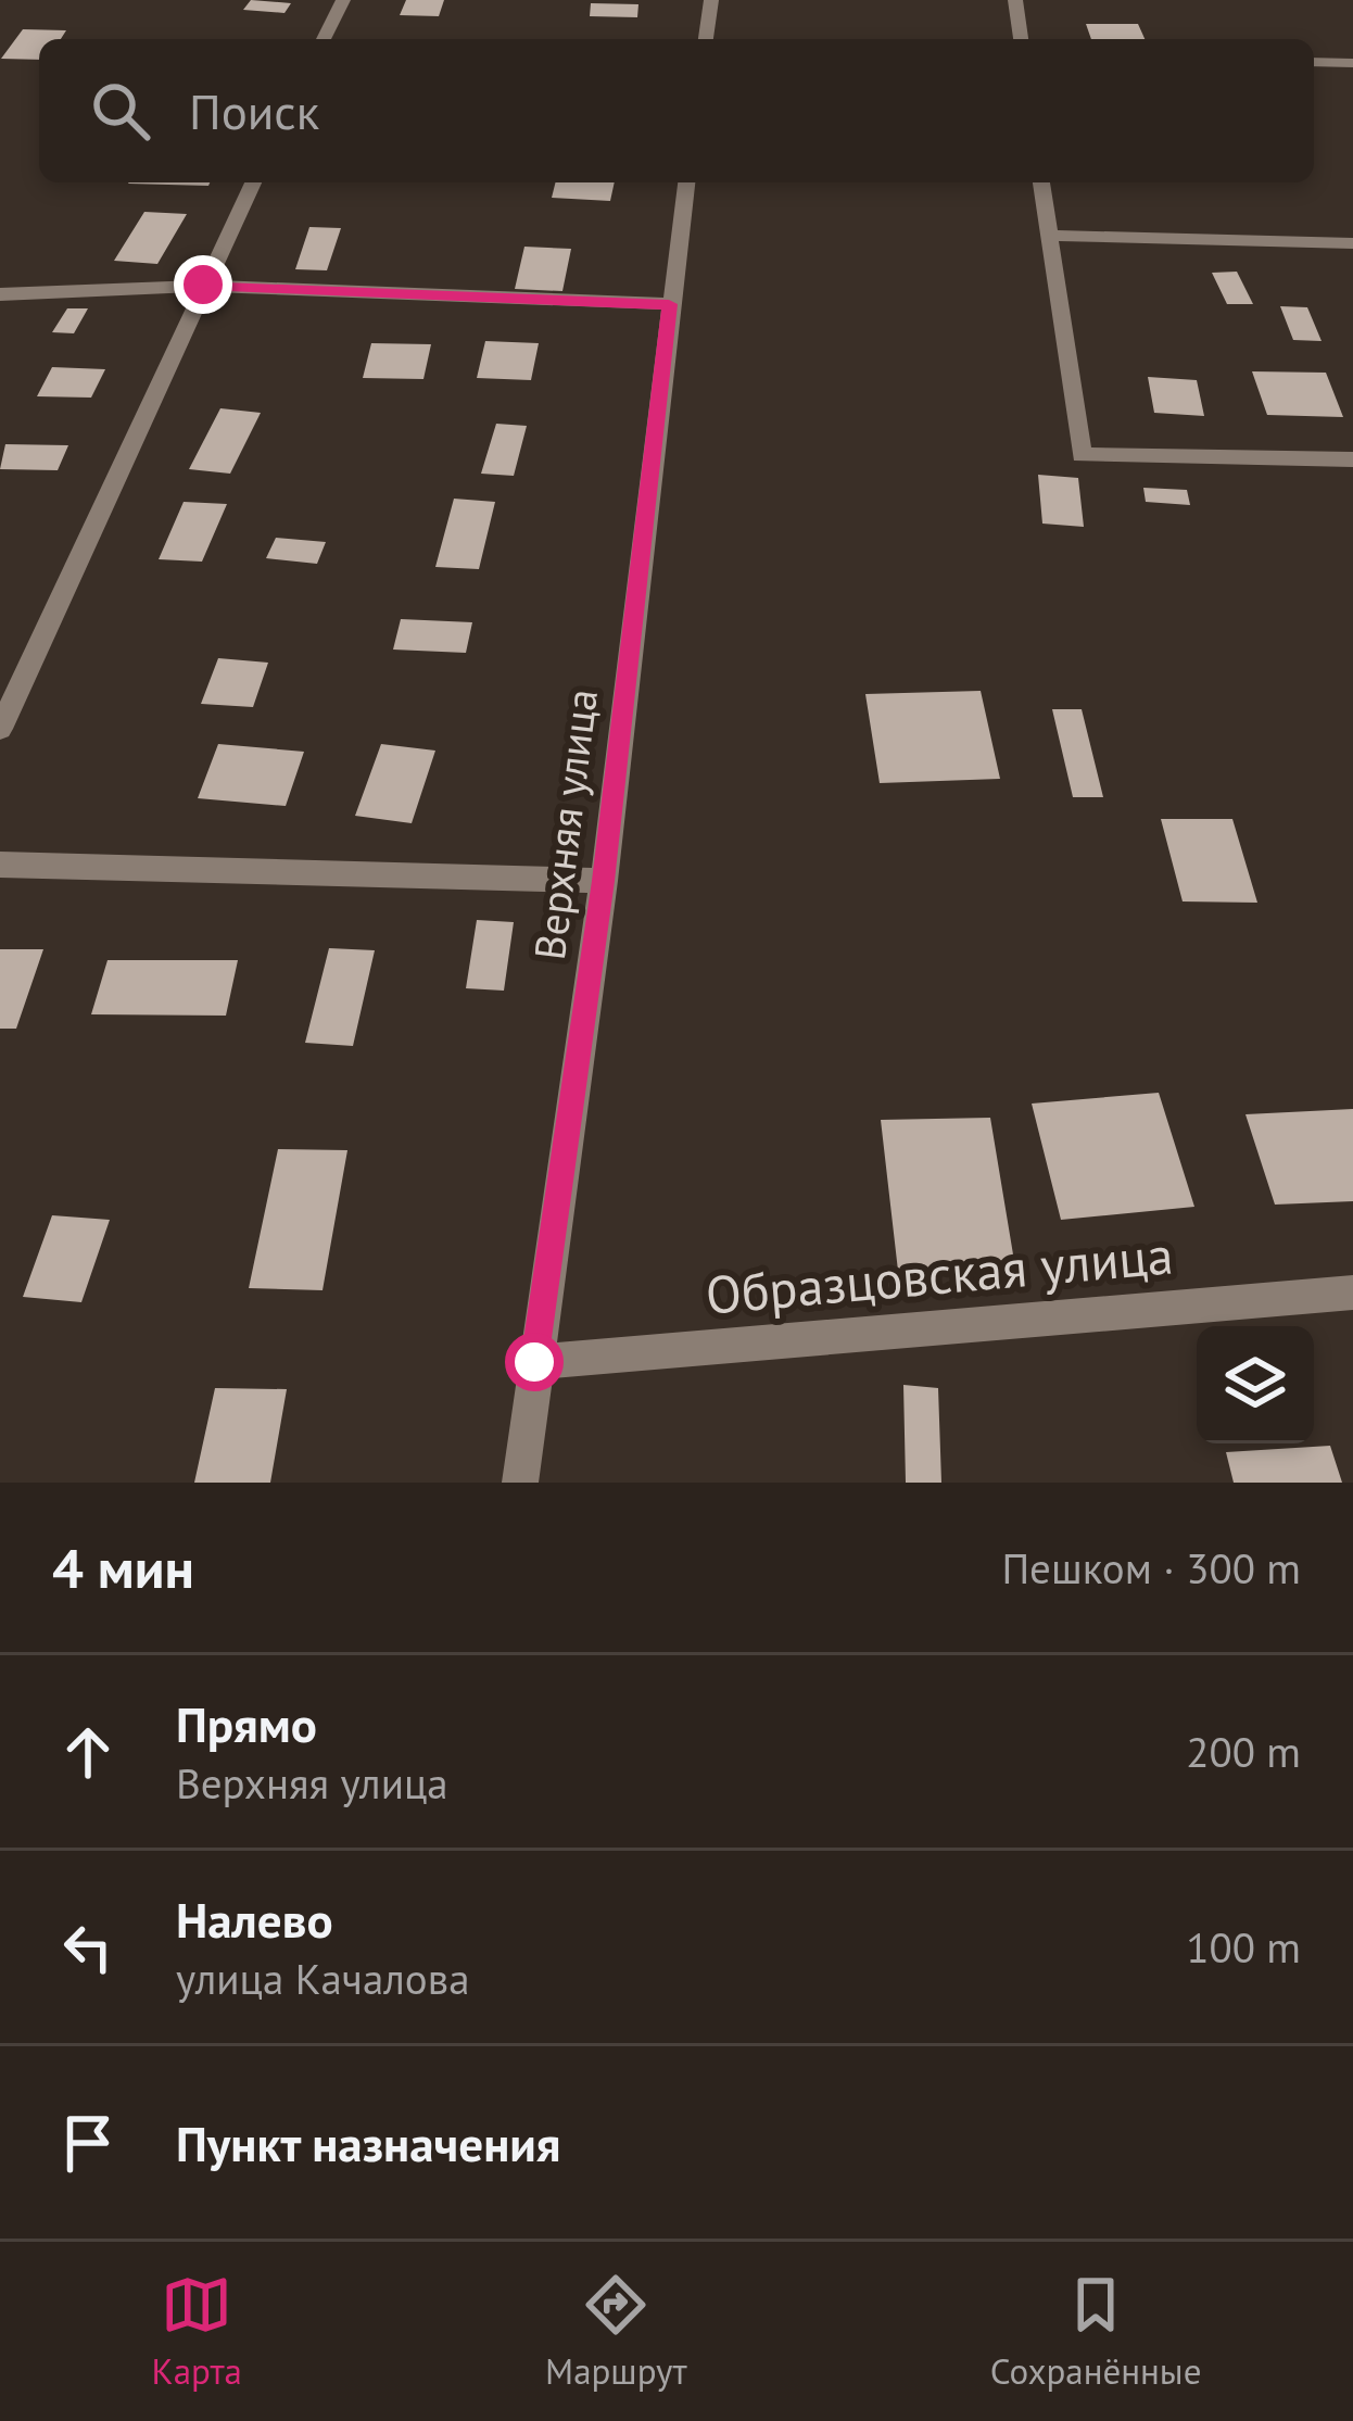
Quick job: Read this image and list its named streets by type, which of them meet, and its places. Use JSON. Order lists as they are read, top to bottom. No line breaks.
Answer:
{"streets":{"street":["Верхняя улица","Образцовская улица"]},"crossings":[["Верхняя улица","Образцовская улица"]],"page":{"search":"Поиск","heading":["4 мин","Пешком · 300 m"],"list":[["Прямо","Верхняя улица","200 m"],["Налево","улица Качалова","100 m"],"Пункт назначения"],"nav":["Карта","Маршрут","Сохранённые"]}}
